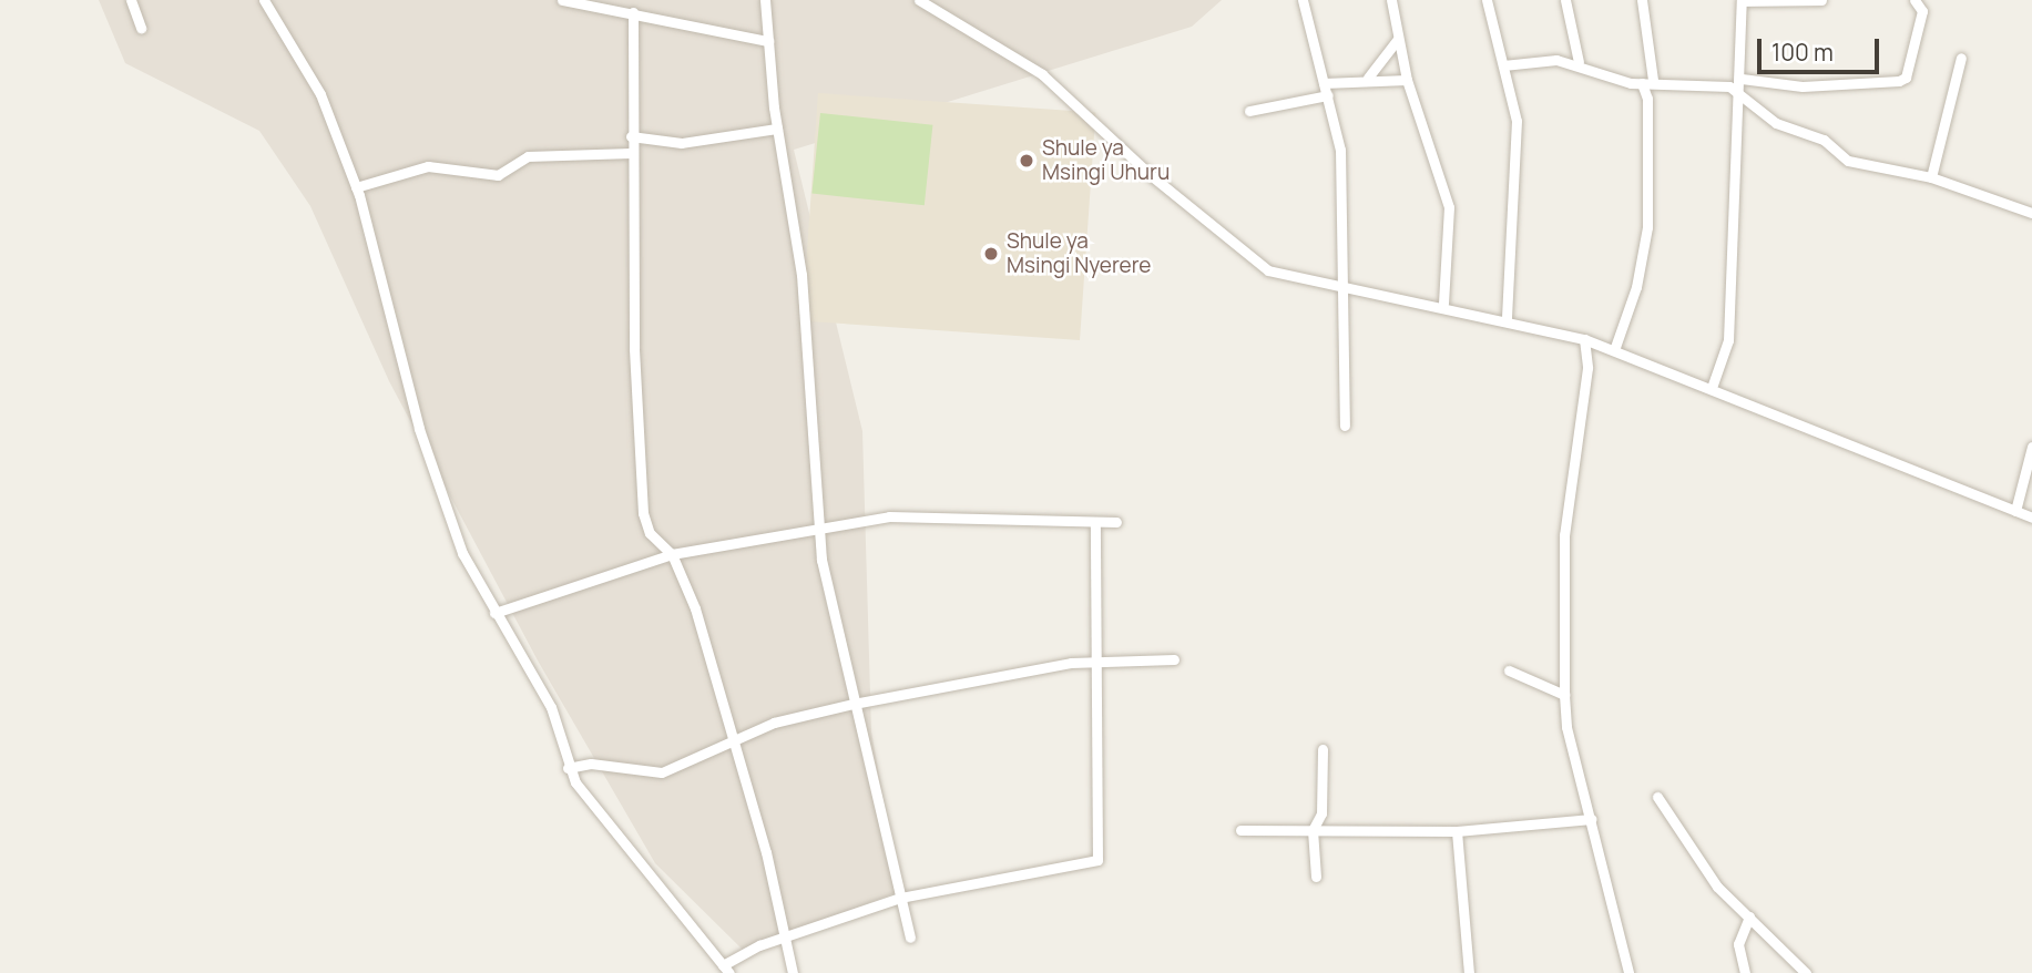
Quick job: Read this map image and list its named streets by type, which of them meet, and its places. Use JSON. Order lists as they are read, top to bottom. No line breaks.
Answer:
{"places":["Shule ya Msingi Uhuru","Shule ya Msingi Nyerere"],"scale_bar":"100 m"}
